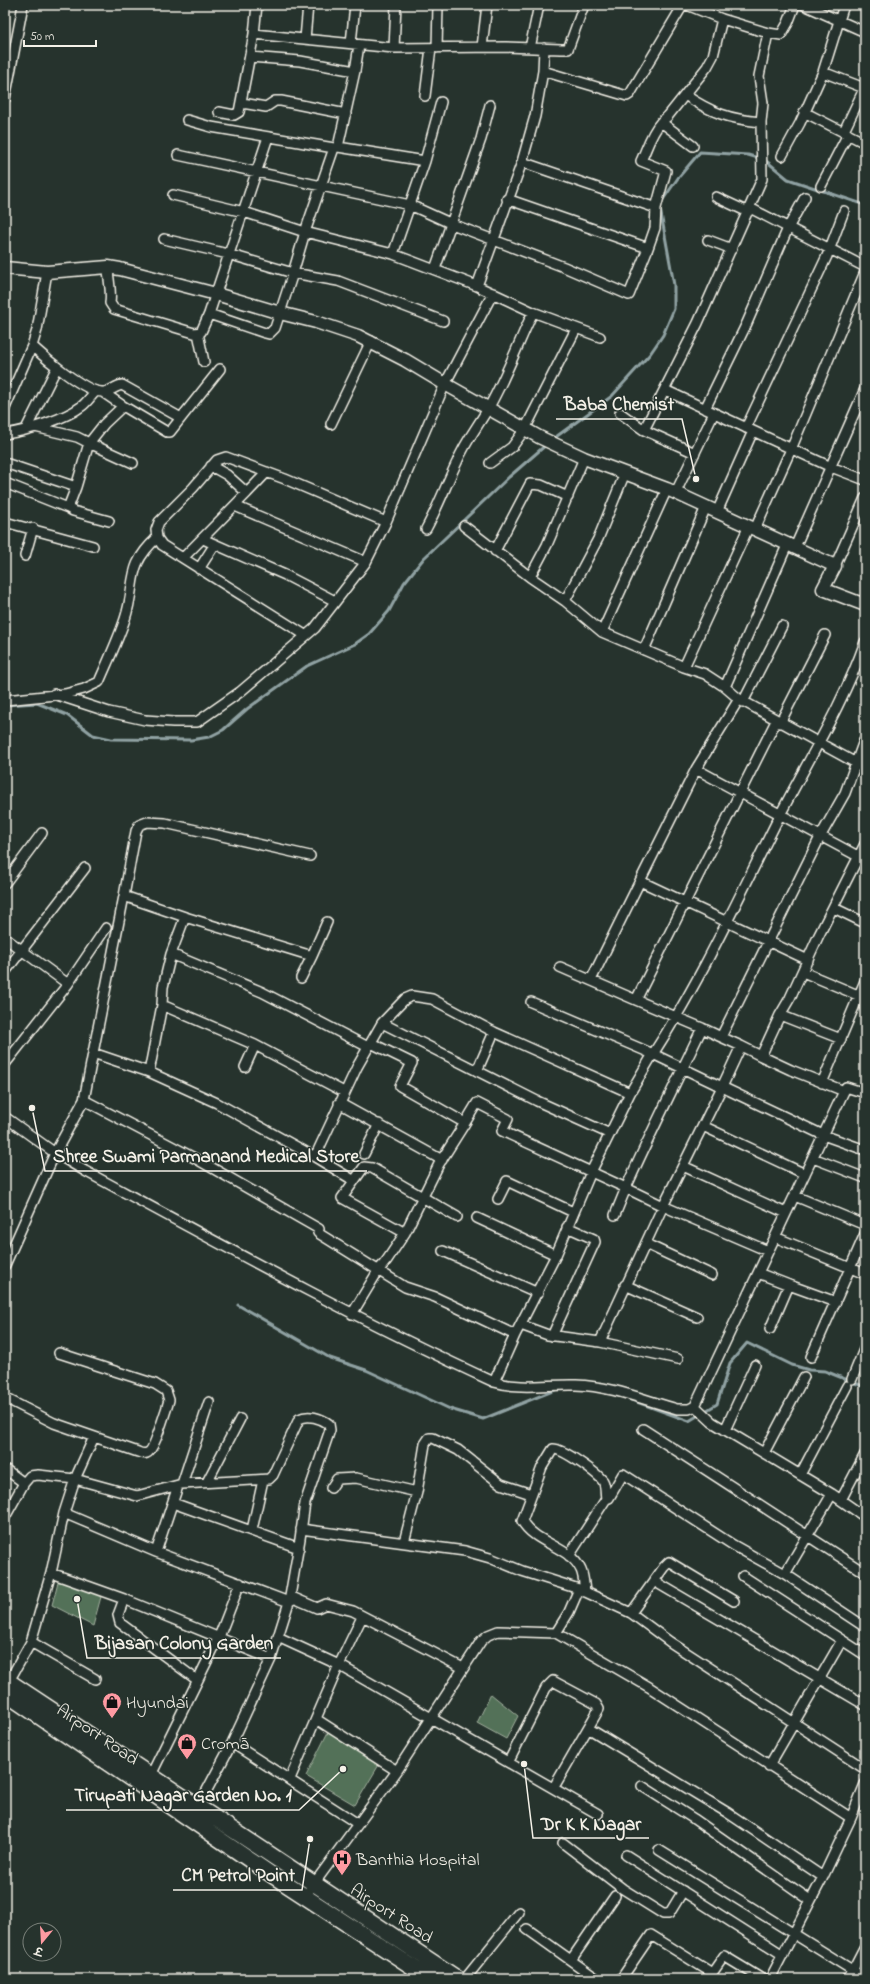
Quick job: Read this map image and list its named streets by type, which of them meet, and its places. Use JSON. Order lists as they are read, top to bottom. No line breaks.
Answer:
{"streets":{"main road":["Airport Road"]},"places":{"other":["Baba Chemist","Shree Swami Parmanand Medical Store","Bijasan Colony Garden","Dr K K Nagar","Tirupati Nagar Garden No. 1","CM Petrol Point"],"shop":["Hyundai","Cromā"],"hospital":["Banthia Hospital"]},"scale_bar":"50 m","north":"bottom"}
